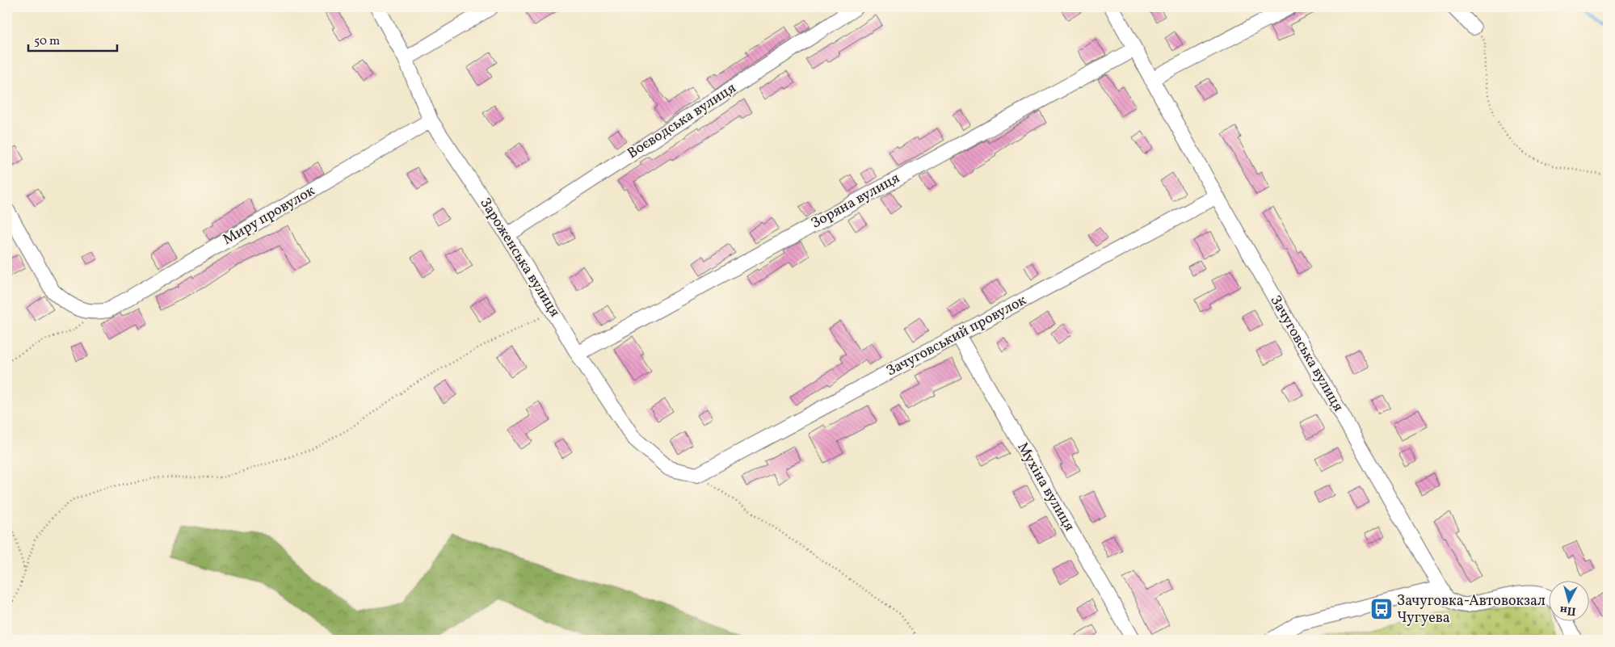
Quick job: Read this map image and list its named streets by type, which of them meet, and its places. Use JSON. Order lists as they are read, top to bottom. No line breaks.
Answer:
{"streets":{"street":["Воєводська вулиця","Зоряна вулиця","Миру провулок","Зароженська вулиця","Зачуговський провулок","Зачуговська вулиця","Мухіна вулиця"]},"crossings":[["Воєводська вулиця","Зароженська вулиця"],["Зоряна вулиця","Зароженська вулиця"],["Зоряна вулиця","Зачуговська вулиця"],["Миру провулок","Зароженська вулиця"],["Зароженська вулиця","Зачуговський провулок"],["Зачуговський провулок","Зачуговська вулиця"],["Зачуговський провулок","Мухіна вулиця"]],"places":{"bus stop":["Зачуговка-Автовокзал Чугуева"]},"scale_bar":"50 m","north":"bottom"}
